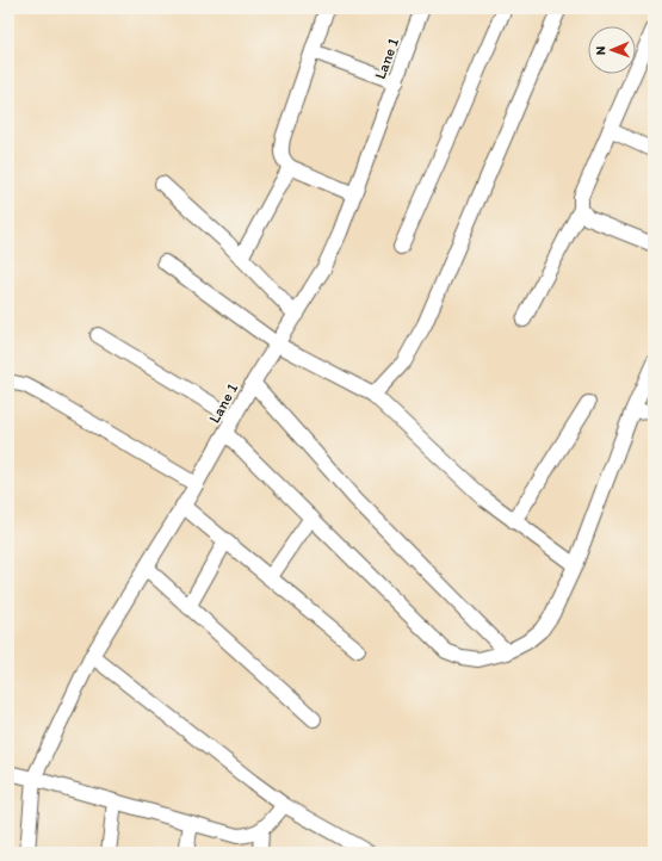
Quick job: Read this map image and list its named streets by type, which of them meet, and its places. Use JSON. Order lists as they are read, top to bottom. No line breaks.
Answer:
{"streets":{"street":["Lane 1"]},"north":"left"}
